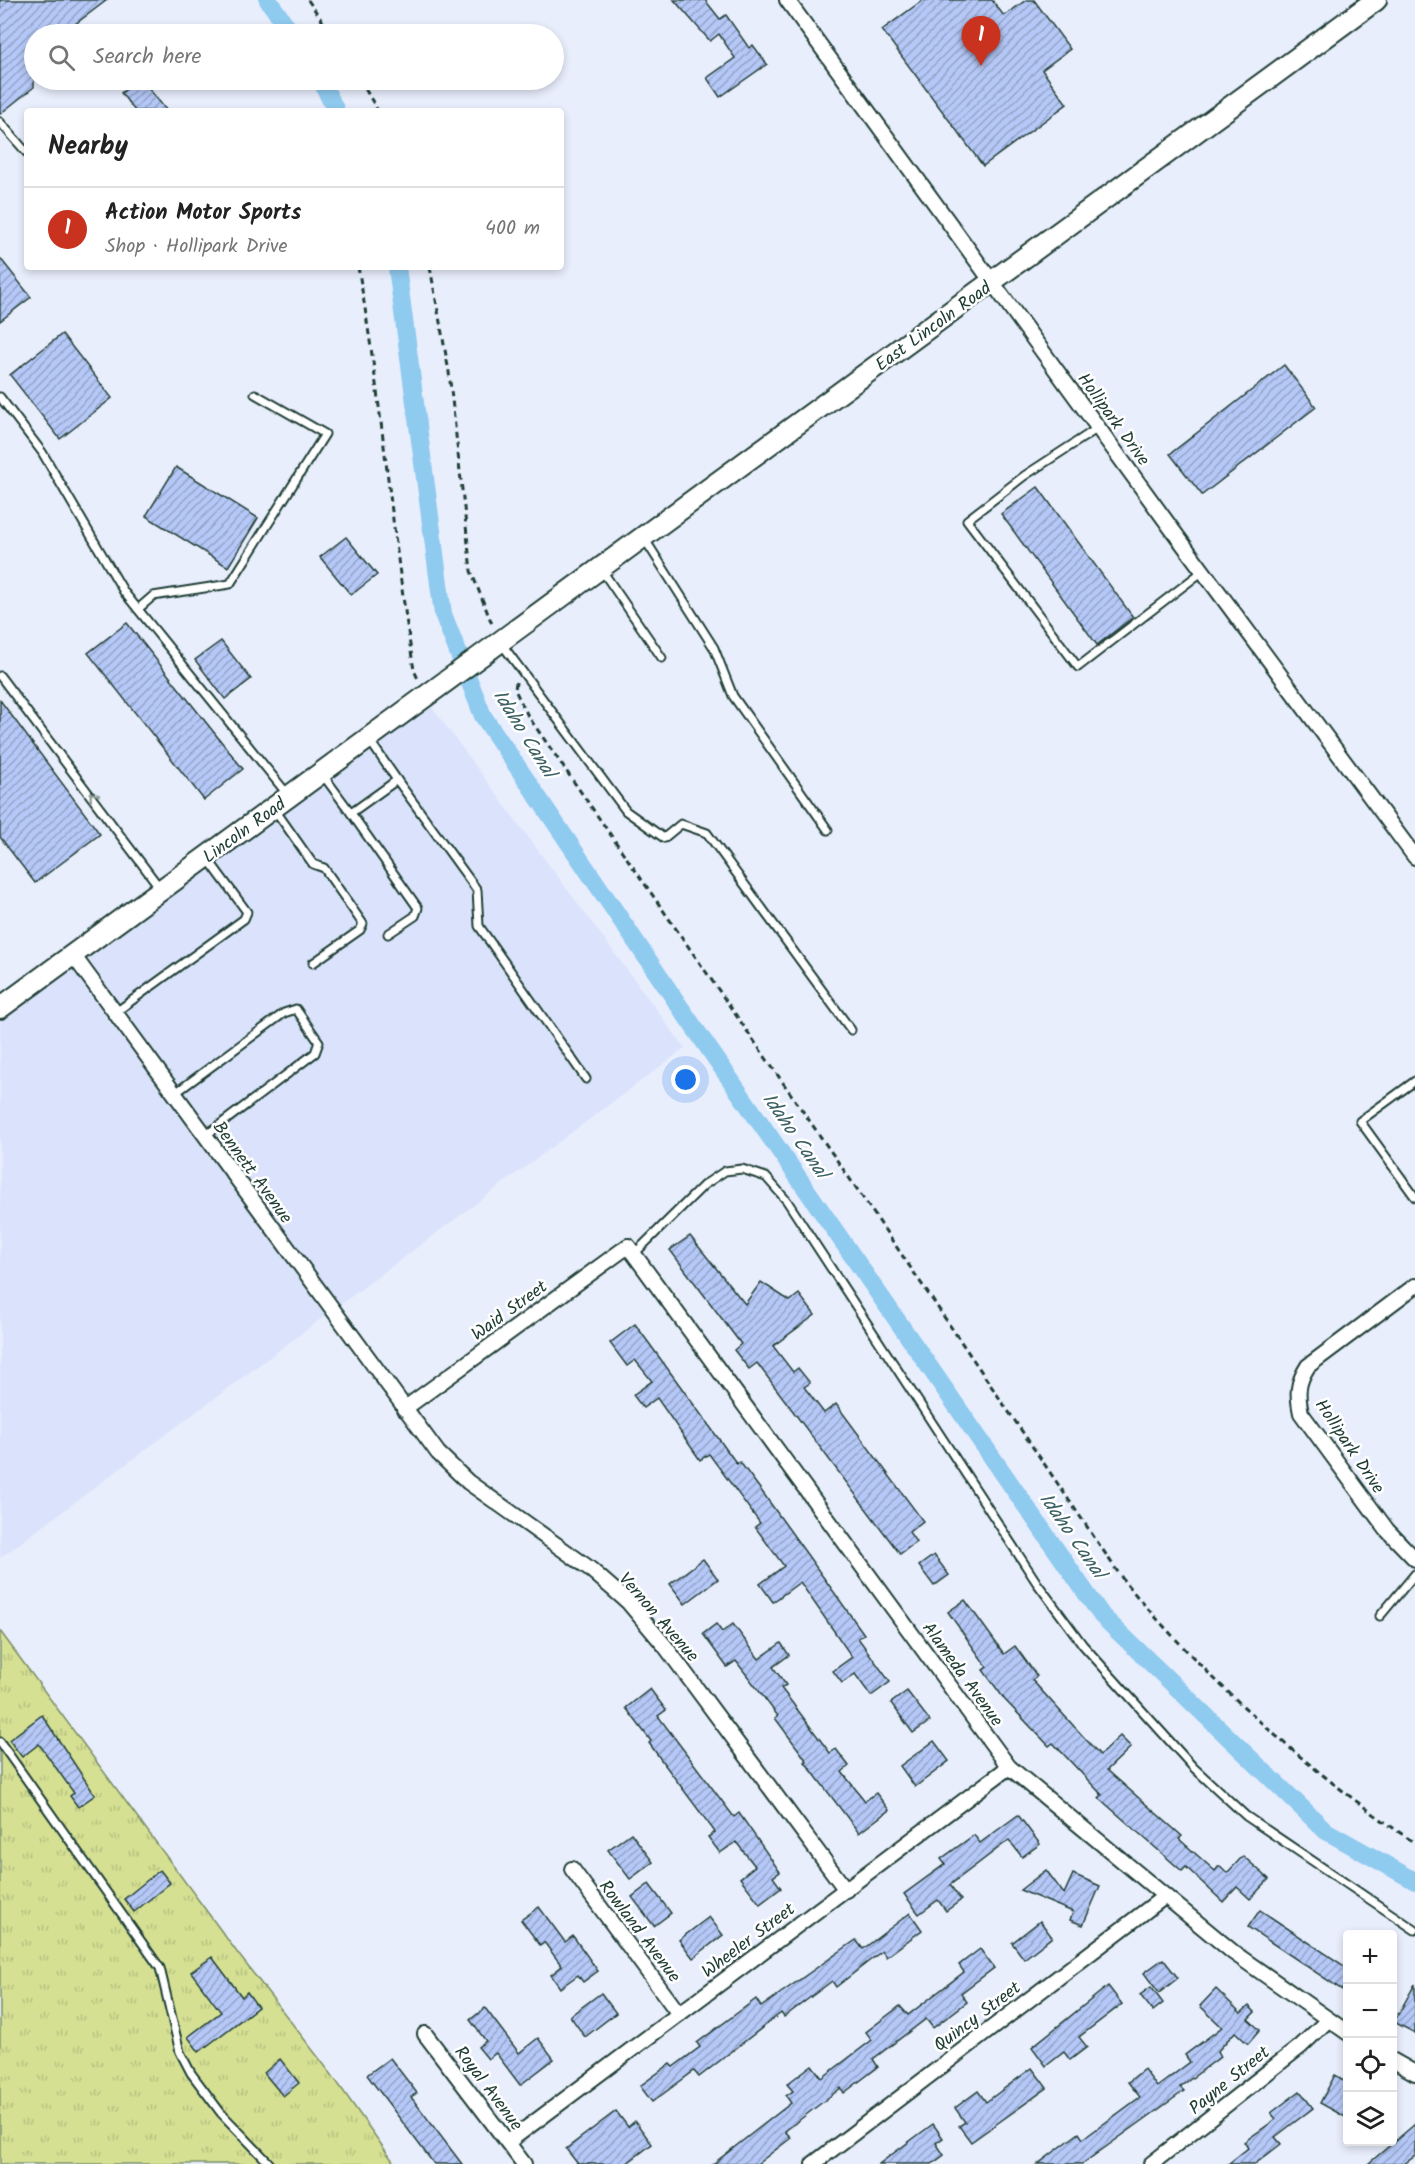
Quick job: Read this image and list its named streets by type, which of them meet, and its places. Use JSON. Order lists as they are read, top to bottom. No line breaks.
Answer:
{"streets":{"main road":["East Lincoln Road","Lincoln Road"],"street":["Hollipark Drive","Bennett Avenue","Waid Street","Vernon Avenue","Alameda Avenue","Rowland Avenue","Wheeler Street","Quincy Street","Payne Street","Royal Avenue"]},"crossings":[["East Lincoln Road","Hollipark Drive"],["East Lincoln Road","Lincoln Road"],["Lincoln Road","Bennett Avenue"],["Bennett Avenue","Waid Street"],["Bennett Avenue","Vernon Avenue"],["Waid Street","Vernon Avenue"],["Waid Street","Alameda Avenue"],["Vernon Avenue","Wheeler Street"],["Alameda Avenue","Wheeler Street"],["Alameda Avenue","Quincy Street"],["Alameda Avenue","Payne Street"],["Rowland Avenue","Wheeler Street"],["Wheeler Street","Royal Avenue"]],"water":["Idaho Canal"],"page":{"pins":"1","search":"Search here","heading":"Nearby","list":[{"mark":"1","name":"Action Motor Sports","note":"Shop · Hollipark Drive","value":"400 m"}],"map_buttons":["+","−"]}}
